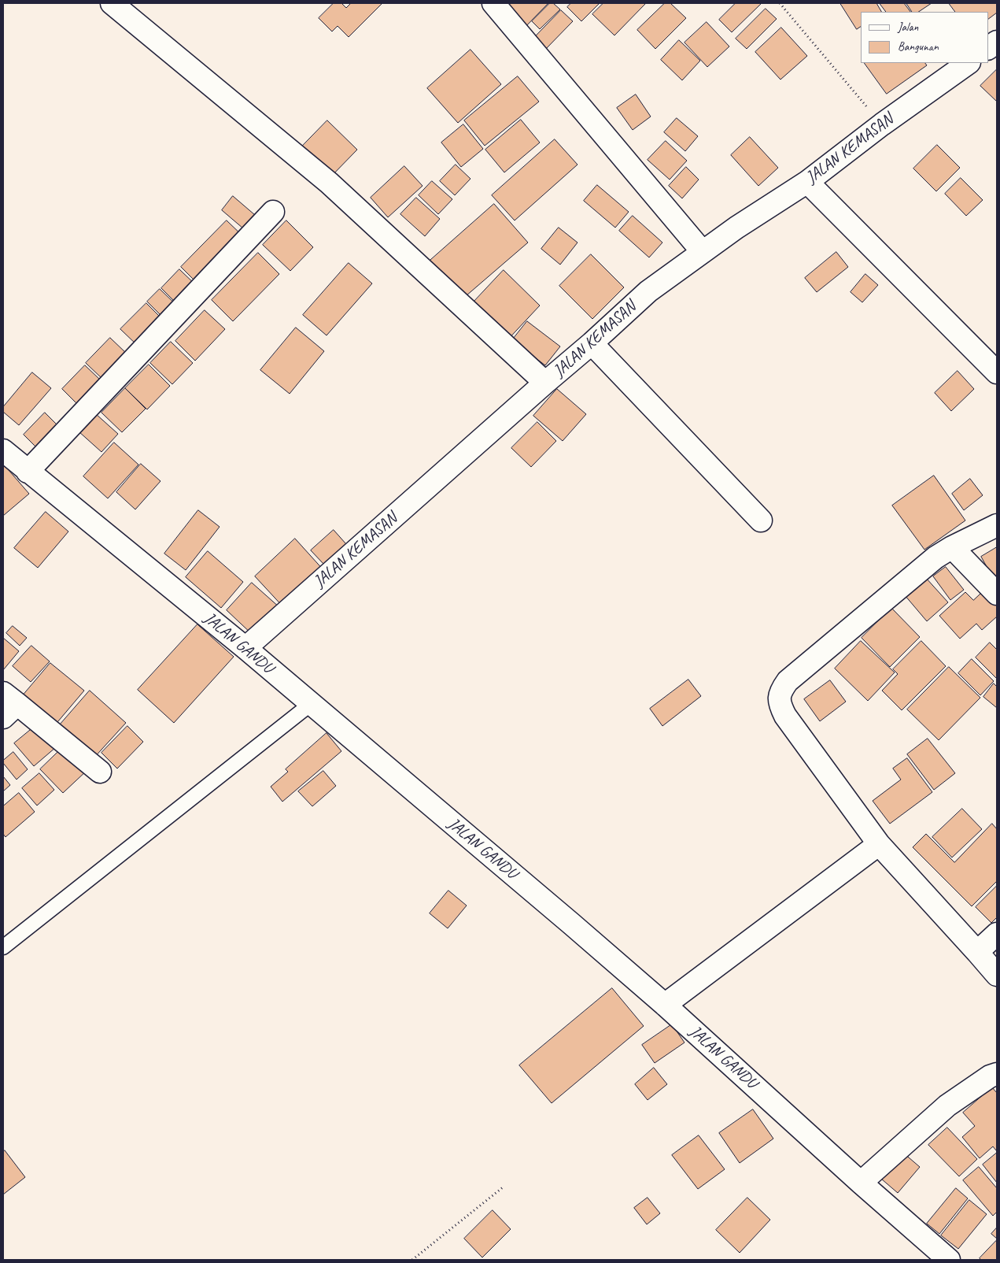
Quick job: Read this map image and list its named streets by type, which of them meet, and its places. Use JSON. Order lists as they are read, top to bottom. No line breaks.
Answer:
{"streets":{"street":["JALAN KEMASAN","JALAN GANDU"]},"crossings":[["JALAN KEMASAN","JALAN GANDU"]],"legend":["Jalan","Bangunan"]}
